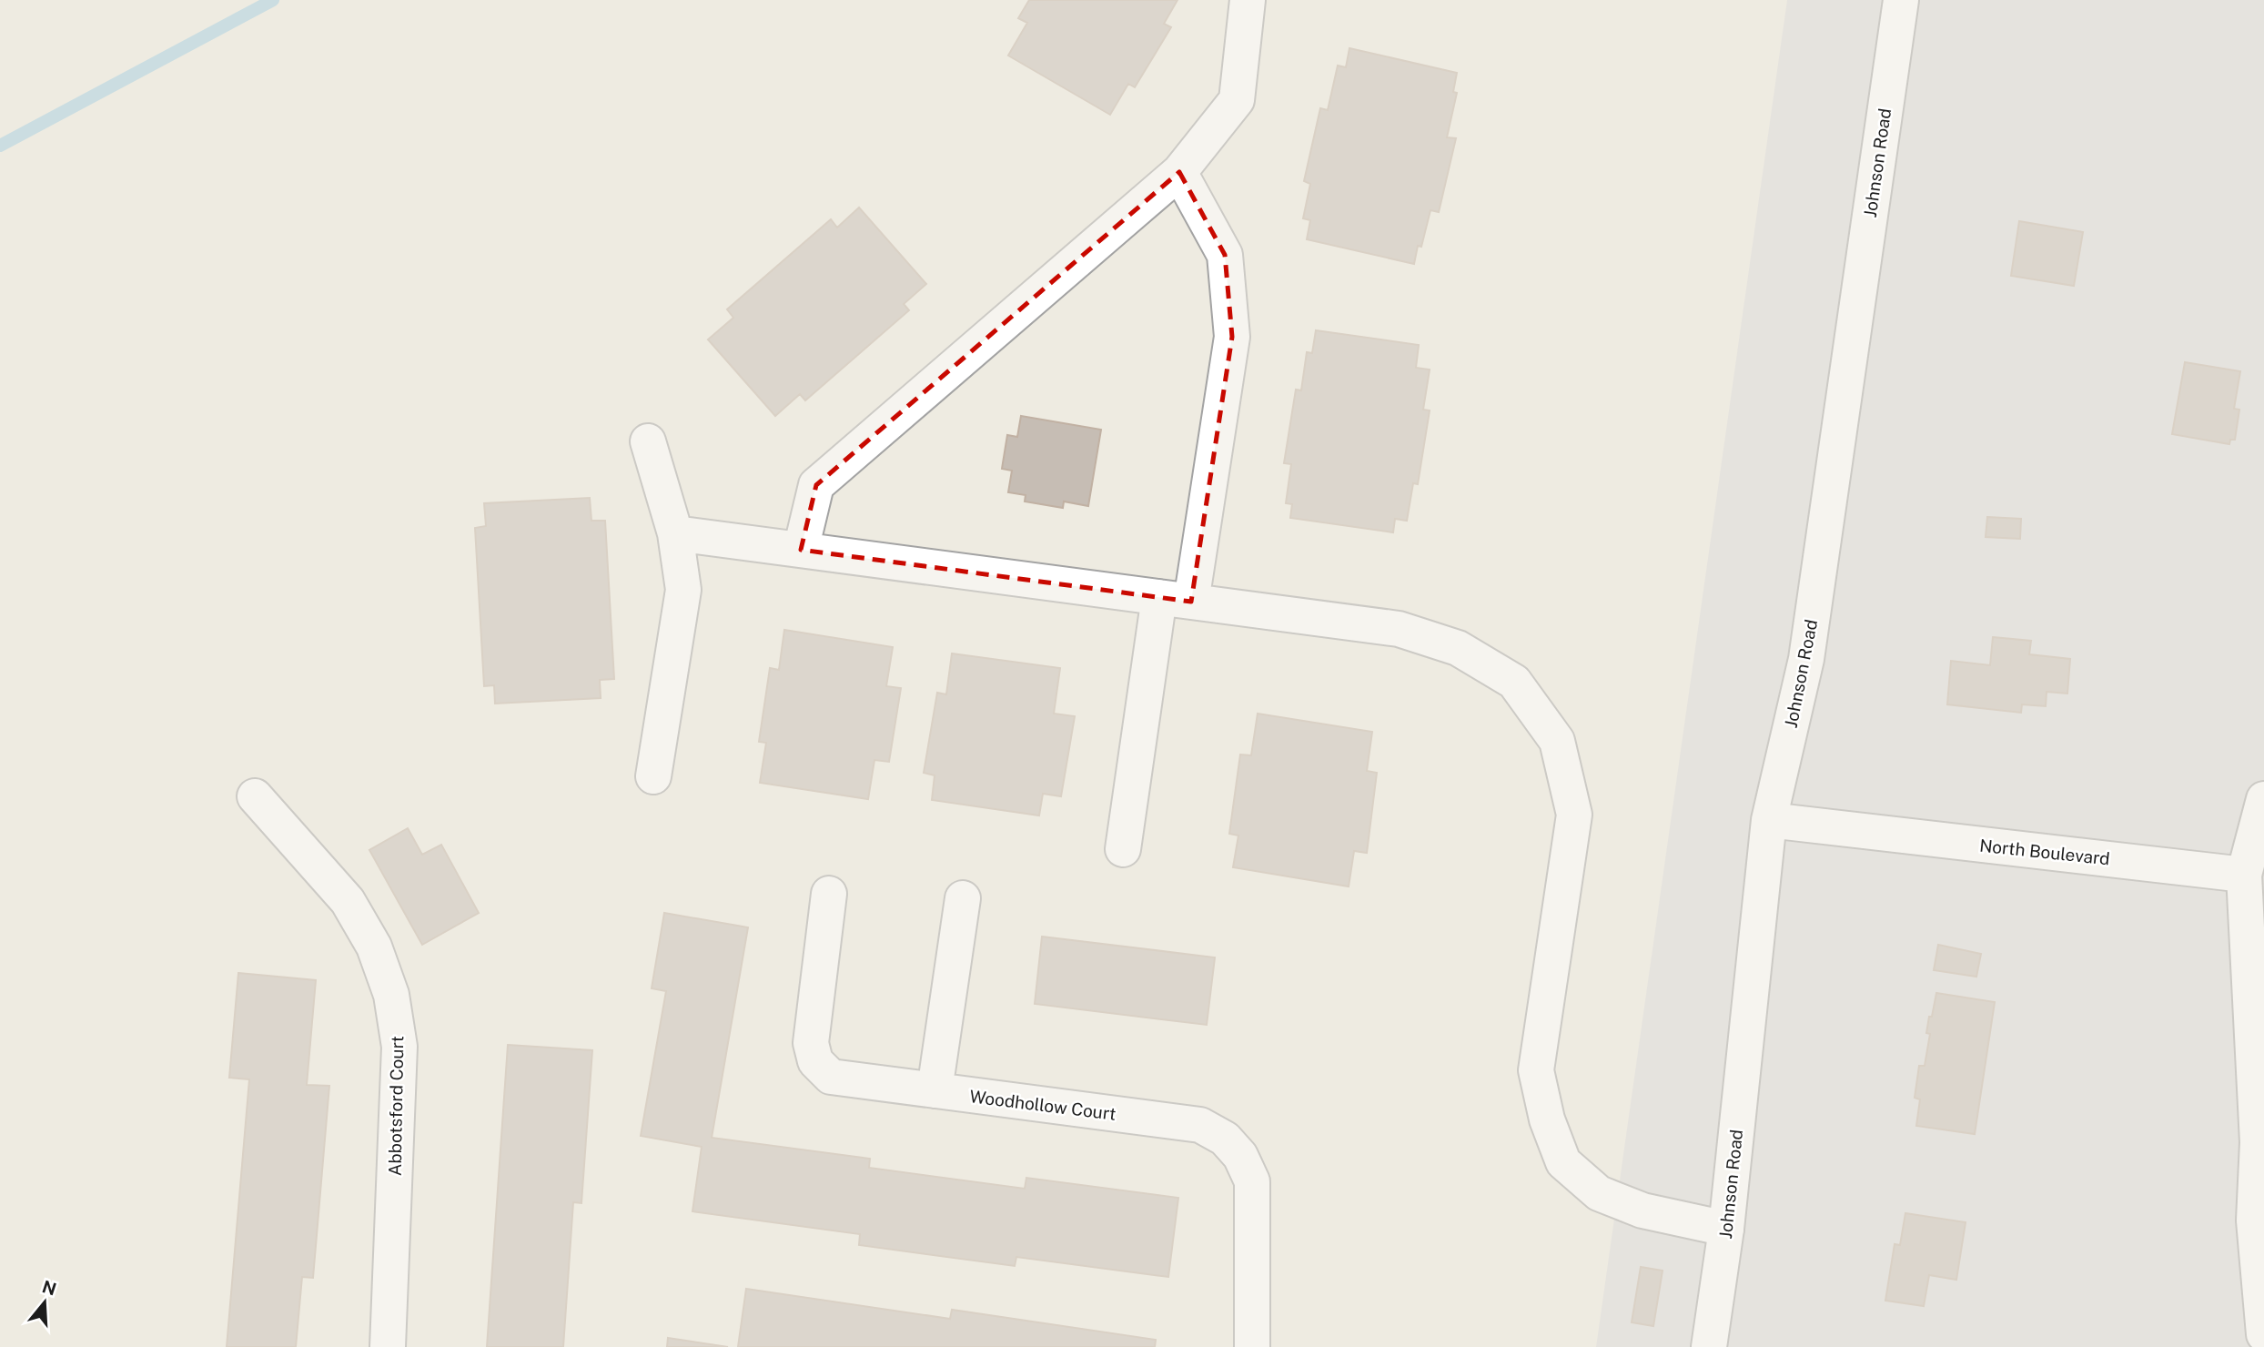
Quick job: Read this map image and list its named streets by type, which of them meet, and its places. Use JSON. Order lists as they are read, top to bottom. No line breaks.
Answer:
{"streets":{"street":["Johnson Road","North Boulevard","Woodhollow Court","Abbotsford Court"]},"crossings":[["Johnson Road","North Boulevard"]],"north":"top"}
